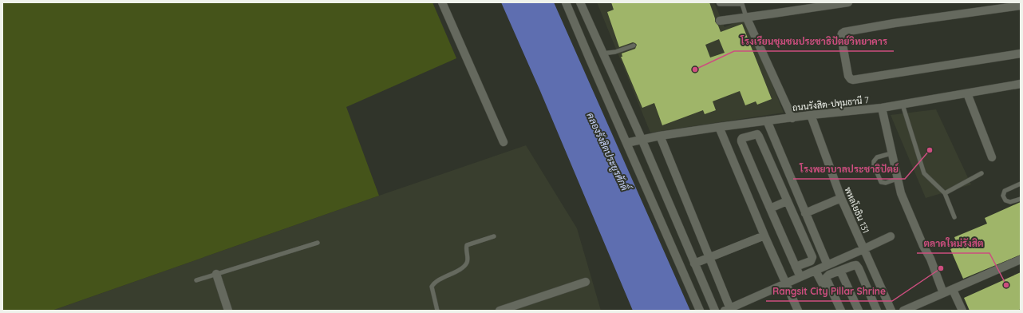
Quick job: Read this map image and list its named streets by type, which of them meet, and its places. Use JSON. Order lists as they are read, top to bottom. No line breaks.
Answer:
{"streets":{"street":["ถนนรังสิต-ปทุมธานี 7","พหลโยธิน 131"]},"crossings":[["ถนนรังสิต-ปทุมธานี 7","พหลโยธิน 131"]],"water":["คลองรังสิตประยูรศักดิ์"],"places":["โรงเรียนชุมชนประชาธิปัตย์วิทยาคาร","โรงพยาบาลประชาธิปัตย์","Rangsit City Pillar Shrine","ตลาดใหม่รังสิต"]}
